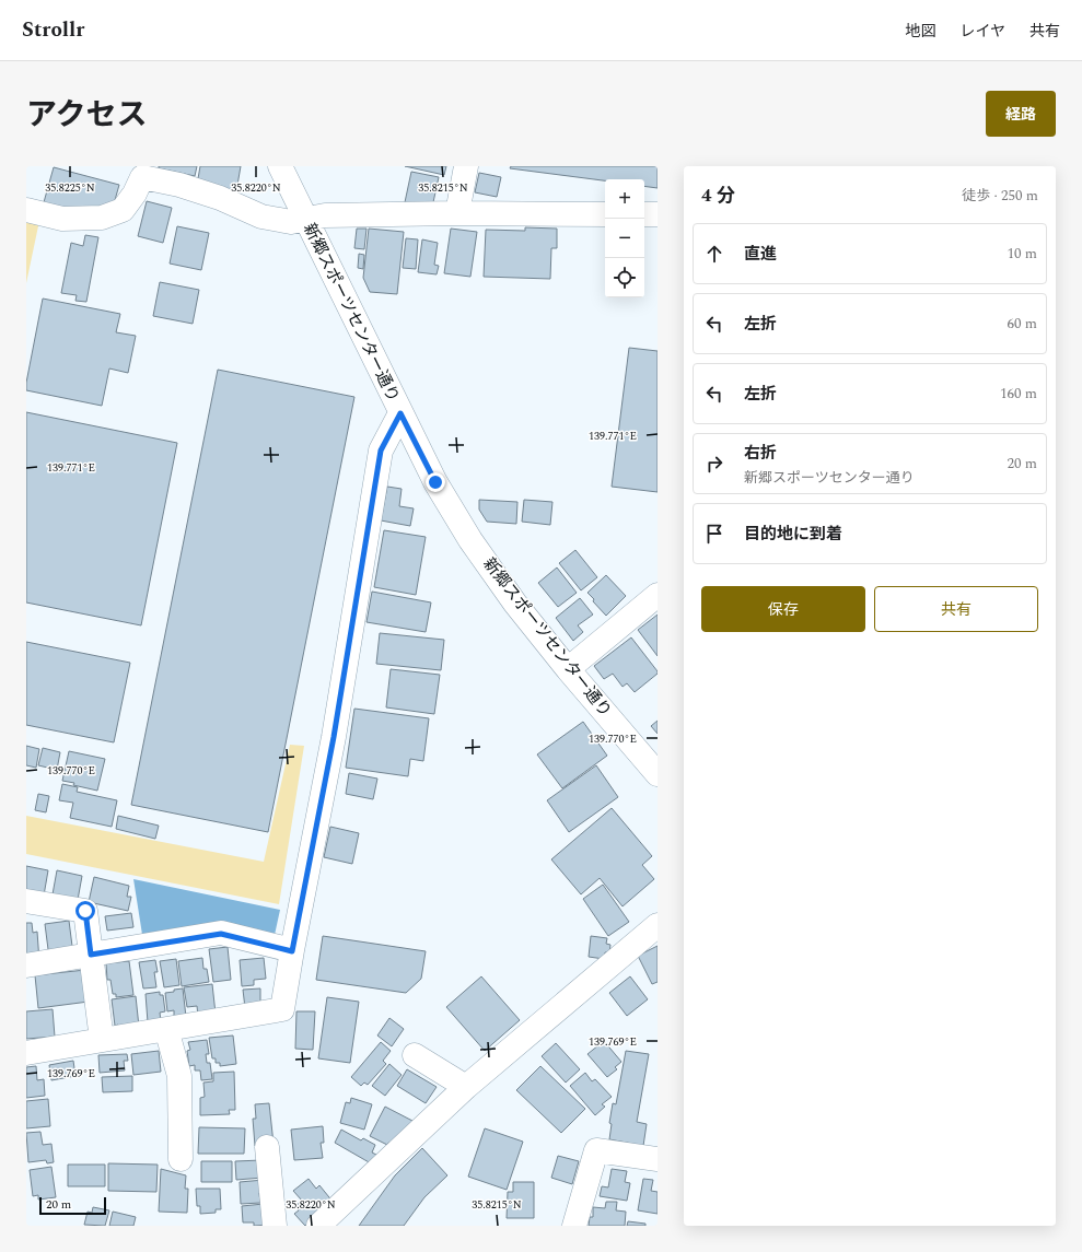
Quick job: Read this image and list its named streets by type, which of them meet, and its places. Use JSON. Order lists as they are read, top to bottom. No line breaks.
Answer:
{"streets":{"street":["新郷スポーツセンター通り"]},"scale_bar":"20 m","page":{"header":"Strollr","nav":["地図","レイヤ","共有"],"title":"アクセス","buttons":["経路",["保存","共有"]],"heading":["4 分","徒歩 · 250 m"],"map_buttons":["+","−"],"list":[["直進","10 m"],["左折","60 m"],["左折","160 m"],["右折","新郷スポーツセンター通り","20 m"],"目的地に到着"],"scale":"20 m"},"coordinates":["35.8225°N","35.8220°N","35.8215°N","139.771°E","139.770°E","139.769°E"]}
